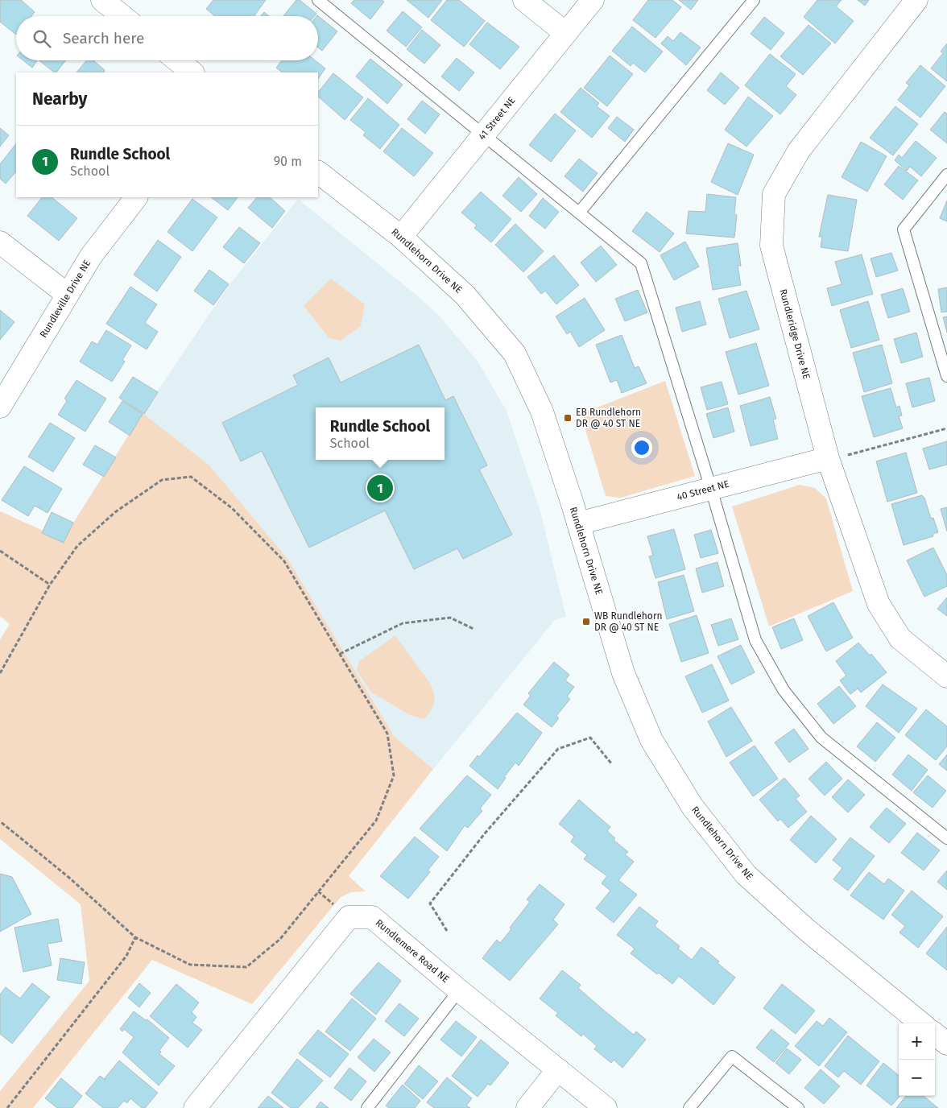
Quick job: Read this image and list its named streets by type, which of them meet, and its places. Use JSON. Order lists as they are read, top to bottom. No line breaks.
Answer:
{"streets":{"street":["41 Street NE","Rundlehorn Drive NE","Rundleville Drive NE","Rundleridge Drive NE","40 Street NE","Rundlemere Road NE"]},"crossings":[["41 Street NE","Rundlehorn Drive NE"],["Rundlehorn Drive NE","40 Street NE"],["Rundleridge Drive NE","40 Street NE"]],"places":{"transit":["EB Rundlehorn DR @ 40 ST NE","WB Rundlehorn DR @ 40 ST NE"]},"page":{"search":"Search here","heading":"Nearby","list":[{"mark":"1","name":"Rundle School","note":"School","value":"90 m"}],"popup":["Rundle School","School"],"pins":"1","map_buttons":["+","−"]}}
